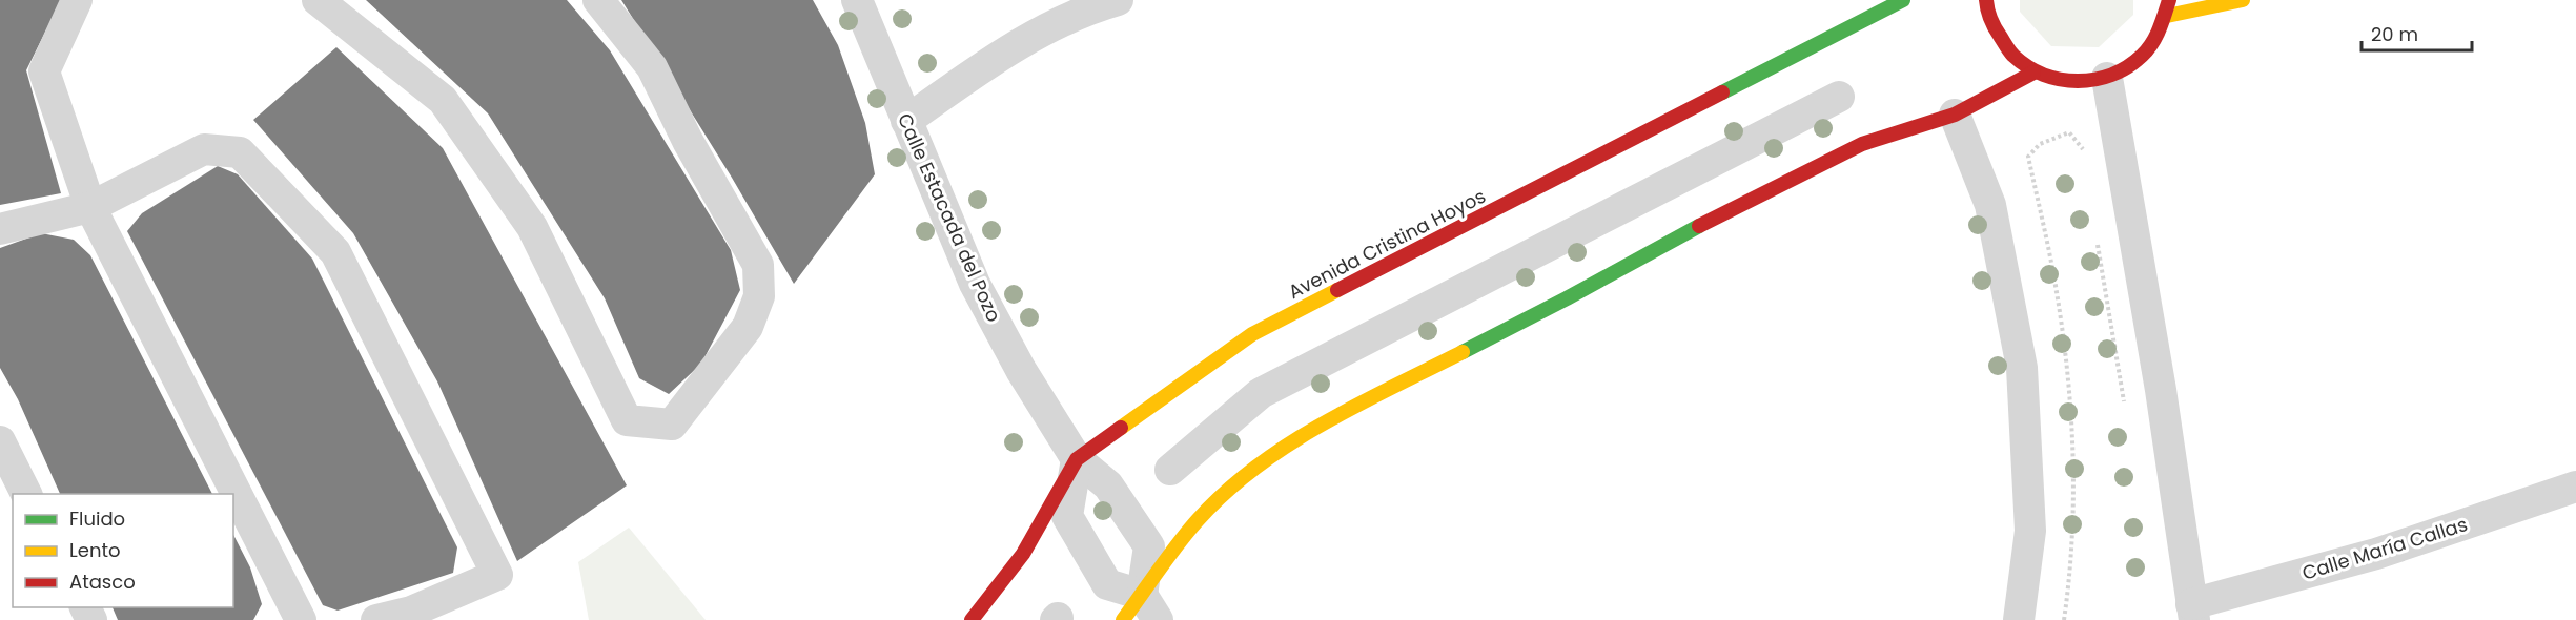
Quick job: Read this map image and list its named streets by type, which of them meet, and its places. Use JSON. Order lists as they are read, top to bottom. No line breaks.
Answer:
{"streets":{"street":["Calle Estacada del Pozo","Avenida Cristina Hoyos","Calle María Callas"]},"crossings":[["Calle Estacada del Pozo","Avenida Cristina Hoyos"]],"legend":["Fluido","Lento","Atasco"],"scale_bar":"20 m"}
